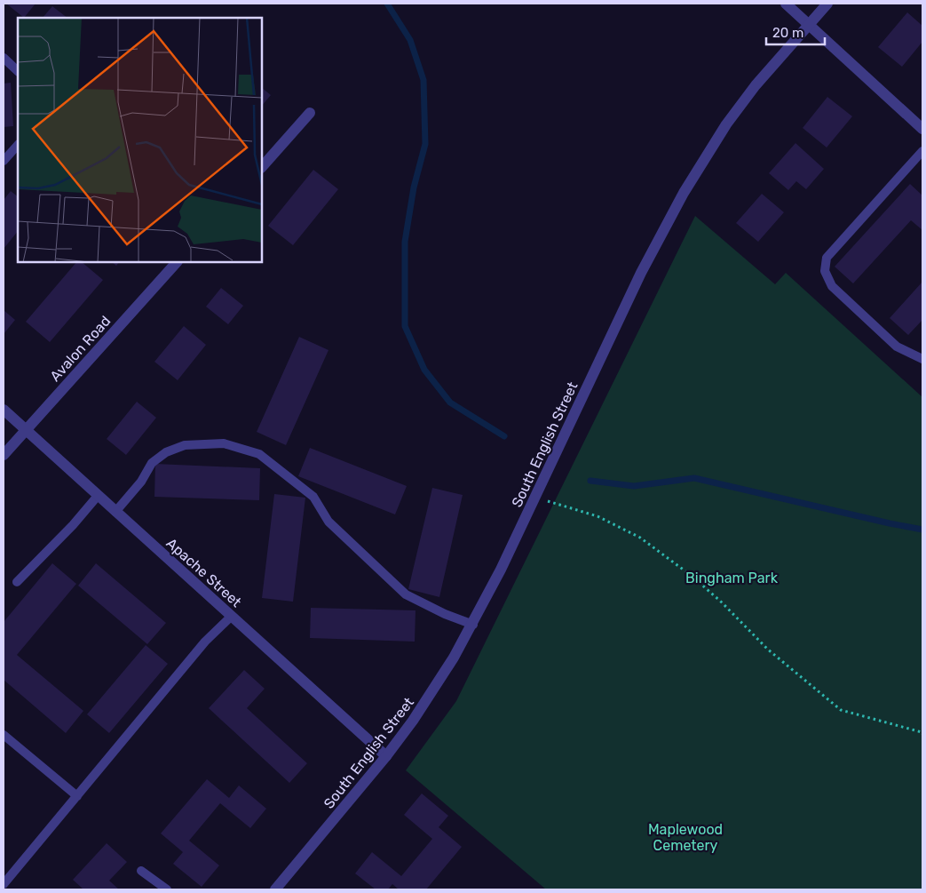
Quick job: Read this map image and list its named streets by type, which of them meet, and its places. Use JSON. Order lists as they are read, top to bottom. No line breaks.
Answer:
{"streets":{"street":["Avalon Road","South English Street","Apache Street"]},"crossings":[["Avalon Road","Apache Street"],["South English Street","Apache Street"]],"parks":["Bingham Park","Maplewood Cemetery"],"scale_bar":"20 m"}
